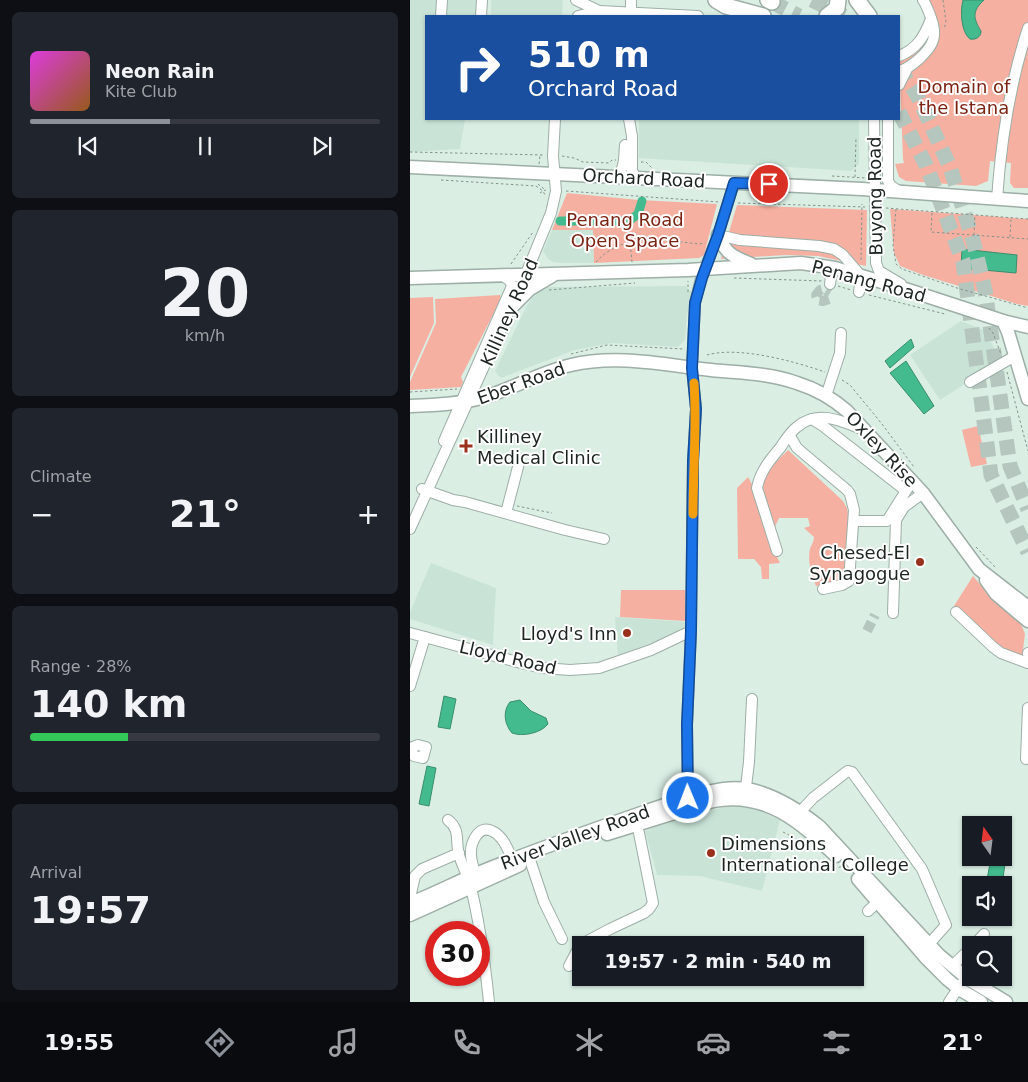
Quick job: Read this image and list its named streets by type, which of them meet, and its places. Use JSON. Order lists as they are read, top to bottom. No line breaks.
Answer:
{"streets":{"main road":["Orchard Road","Penang Road","Eber Road","Oxley Rise","River Valley Road"],"street":["Buyong Road","Killiney Road","Lloyd Road"]},"crossings":[["Orchard Road","Buyong Road"],["Orchard Road","Killiney Road"],["Buyong Road","Penang Road"],["Penang Road","Killiney Road"],["Killiney Road","Eber Road"],["Eber Road","Oxley Rise"]],"parks":["Domain of the Istana","Penang Road Open Space"],"places":{"health":["Killiney Medical Clinic"],"other":["Chesed-El Synagogue","Lloyd's Inn","Dimensions International College"]},"north":"top","page":{"turn":["510 m","Orchard Road"],"song":["Neon Rain","Kite Club"],"tile":[["20","km/h"],"Climate",["Range · 28%","140 km"],["Arrival","19:57"]],"heat":["−","21°","+"],"limit":"30","trip":"19:57 · 2 min · 540 m","tabs":["19:55","21°"]}}
